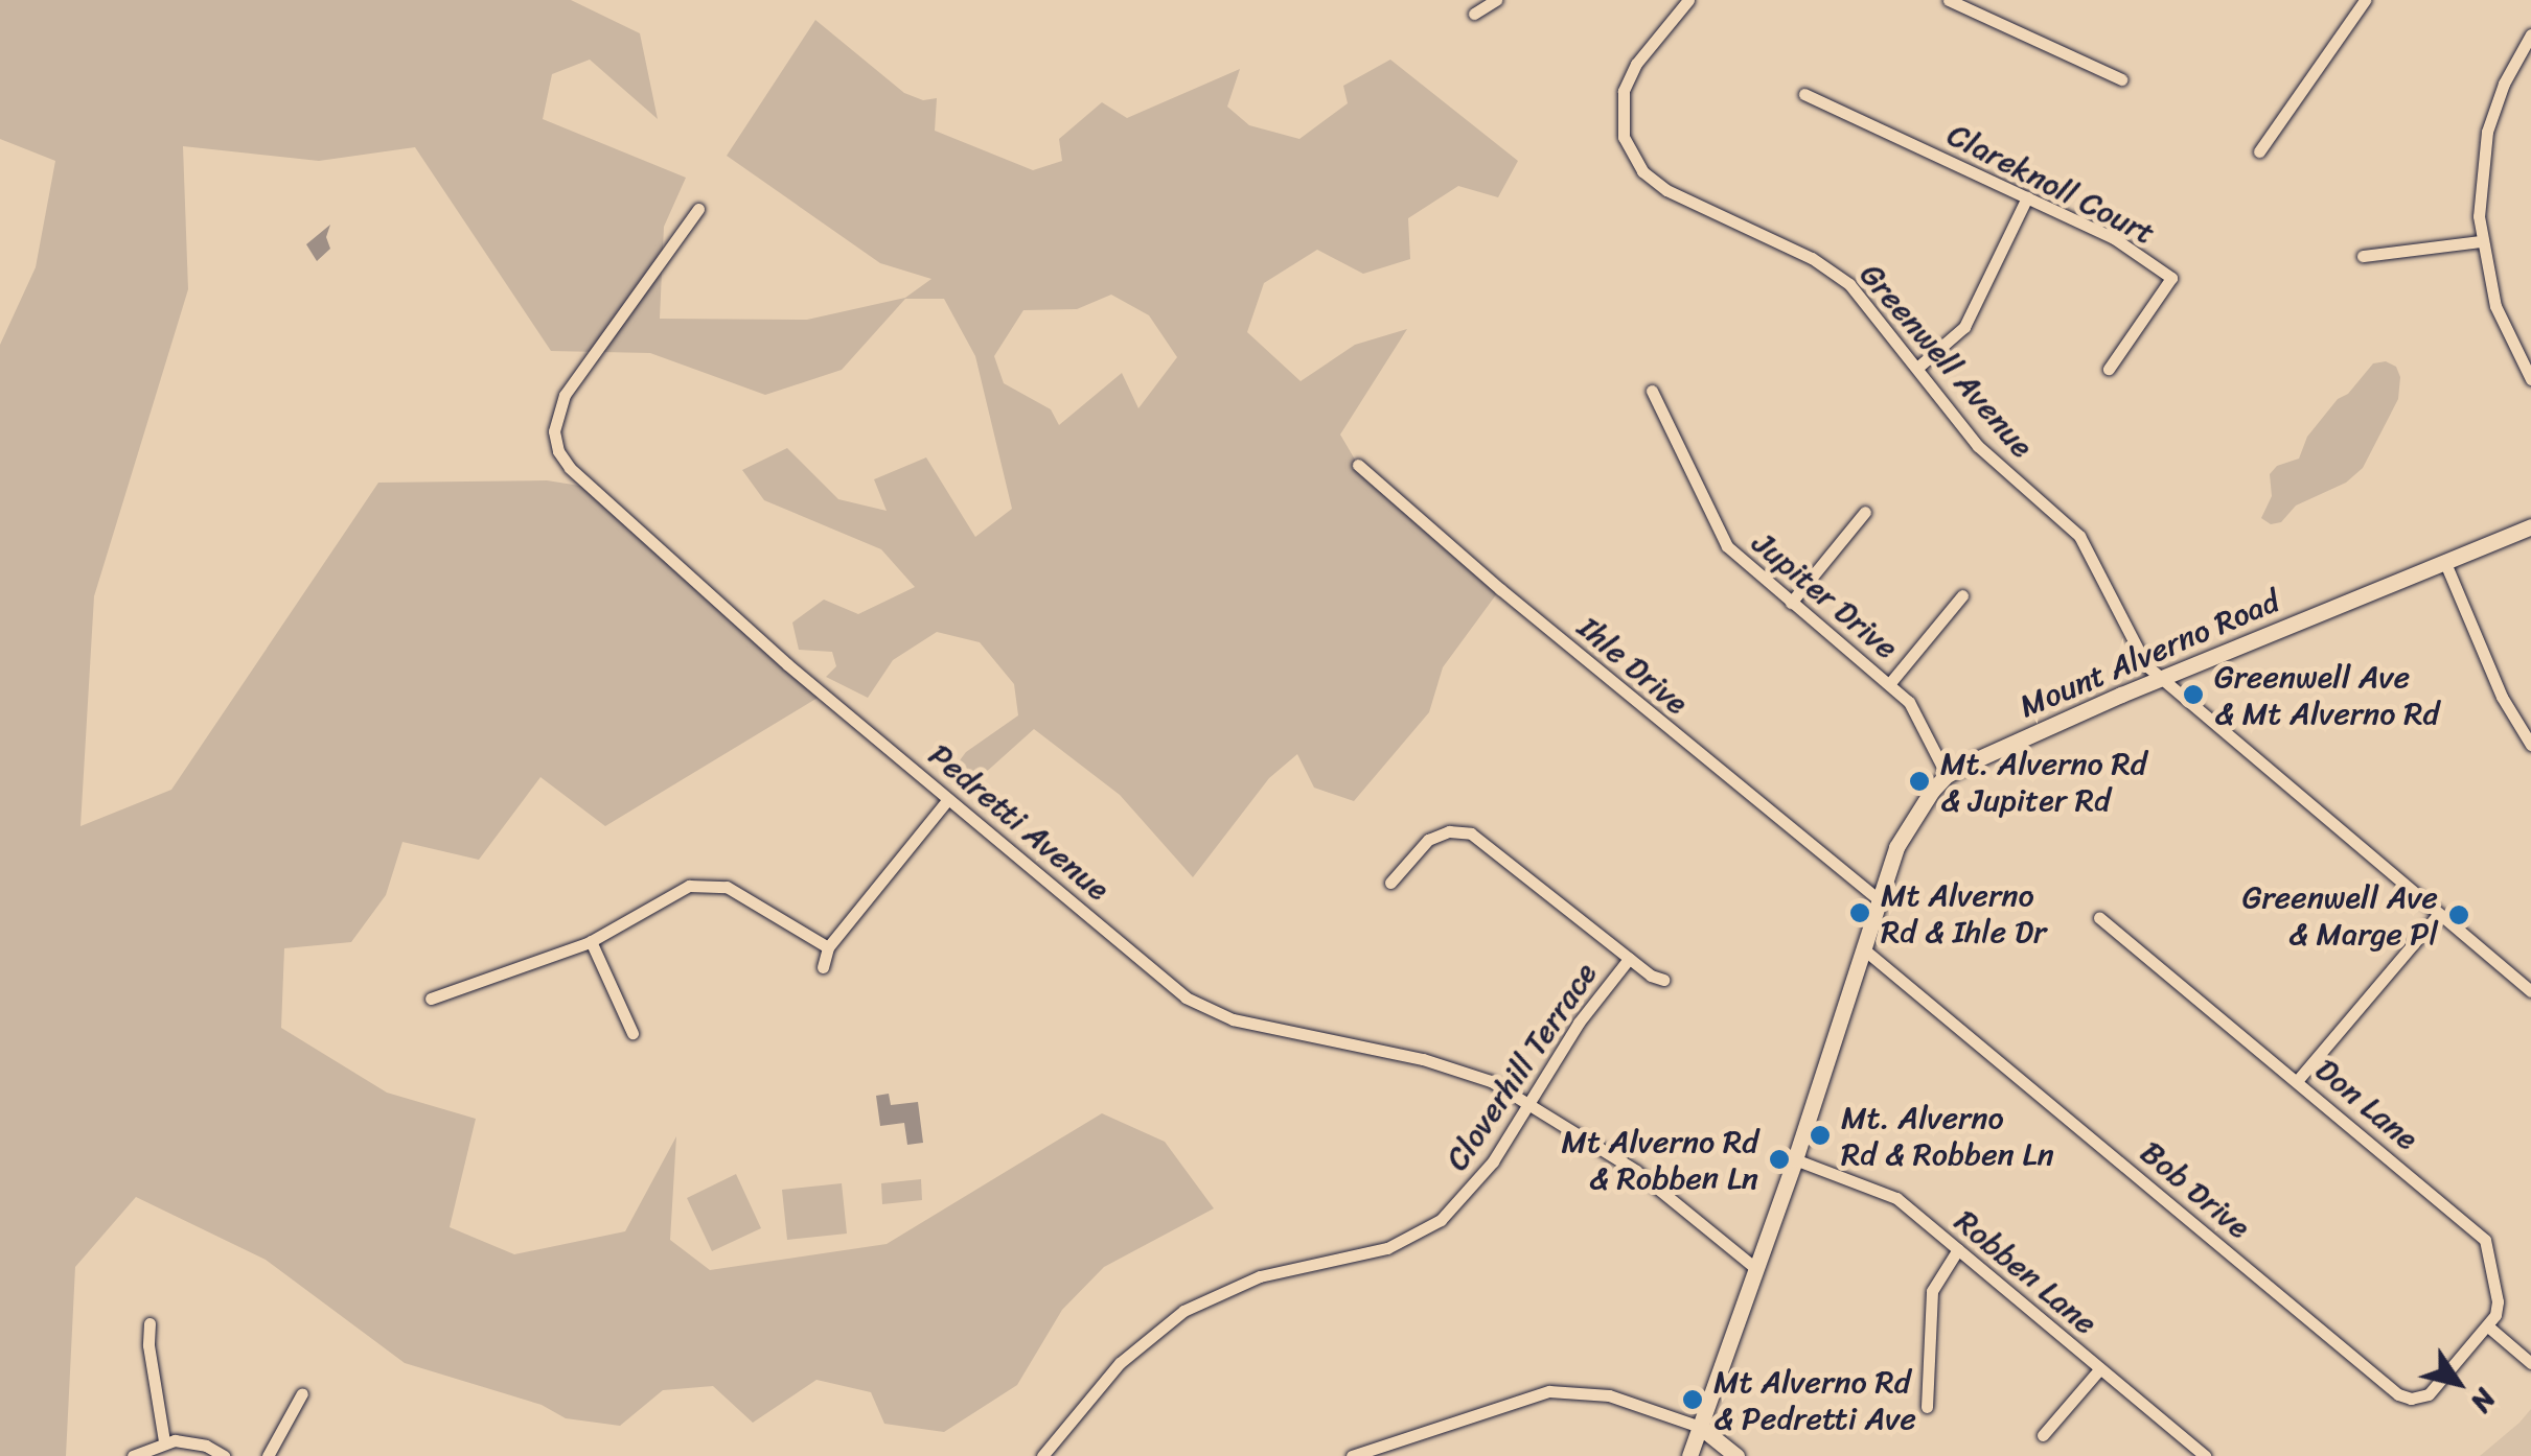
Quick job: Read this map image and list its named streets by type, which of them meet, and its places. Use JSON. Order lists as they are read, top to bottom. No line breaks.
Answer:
{"streets":{"street":["Clareknoll Court","Greenwell Avenue","Jupiter Drive","Mount Alverno Road","Ihle Drive","Pedretti Avenue","Cloverhill Terrace","Don Lane","Bob Drive","Robben Lane"]},"crossings":[["Greenwell Avenue","Mount Alverno Road"],["Jupiter Drive","Mount Alverno Road"],["Mount Alverno Road","Ihle Drive"],["Mount Alverno Road","Pedretti Avenue"],["Mount Alverno Road","Bob Drive"],["Mount Alverno Road","Robben Lane"],["Pedretti Avenue","Cloverhill Terrace"],["Don Lane","Bob Drive"]],"places":["Greenwell Ave & Mt Alverno Rd","Mt. Alverno Rd & Jupiter Rd","Mt Alverno Rd & Ihle Dr","Greenwell Ave & Marge Pl","Mt. Alverno Rd & Robben Ln","Mt Alverno Rd & Robben Ln","Mt Alverno Rd & Pedretti Ave"],"north":"bottom right"}
